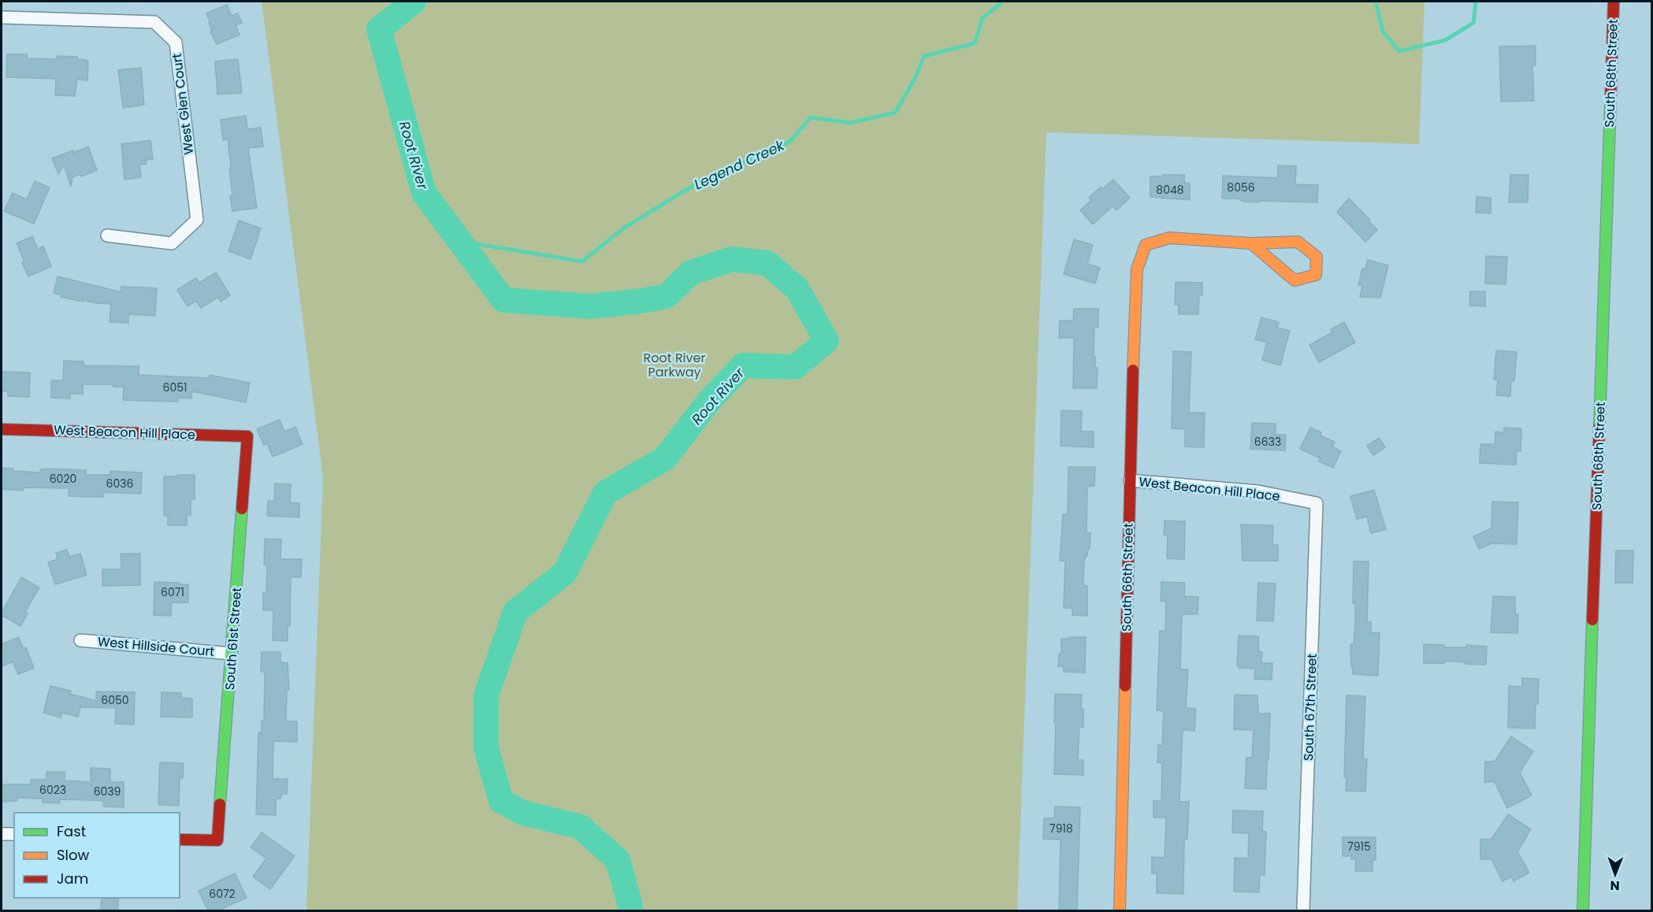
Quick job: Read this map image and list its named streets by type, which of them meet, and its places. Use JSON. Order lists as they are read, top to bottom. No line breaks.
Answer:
{"streets":{"street":["South 68th Street","West Glen Court","West Beacon Hill Place","South 66th Street","South 61st Street","West Hillside Court","South 67th Street"]},"crossings":[["West Beacon Hill Place","South 66th Street"],["West Beacon Hill Place","South 61st Street"],["West Beacon Hill Place","South 67th Street"],["South 61st Street","West Hillside Court"]],"water":["Root River","Legend Creek"],"parks":["Root River Parkway"],"house_numbers":["8056","8048","6051","6633","6020","6036","6071","6050","6023","6039","7918","7915","6072"],"legend":["Fast","Slow","Jam"],"north":"bottom"}
